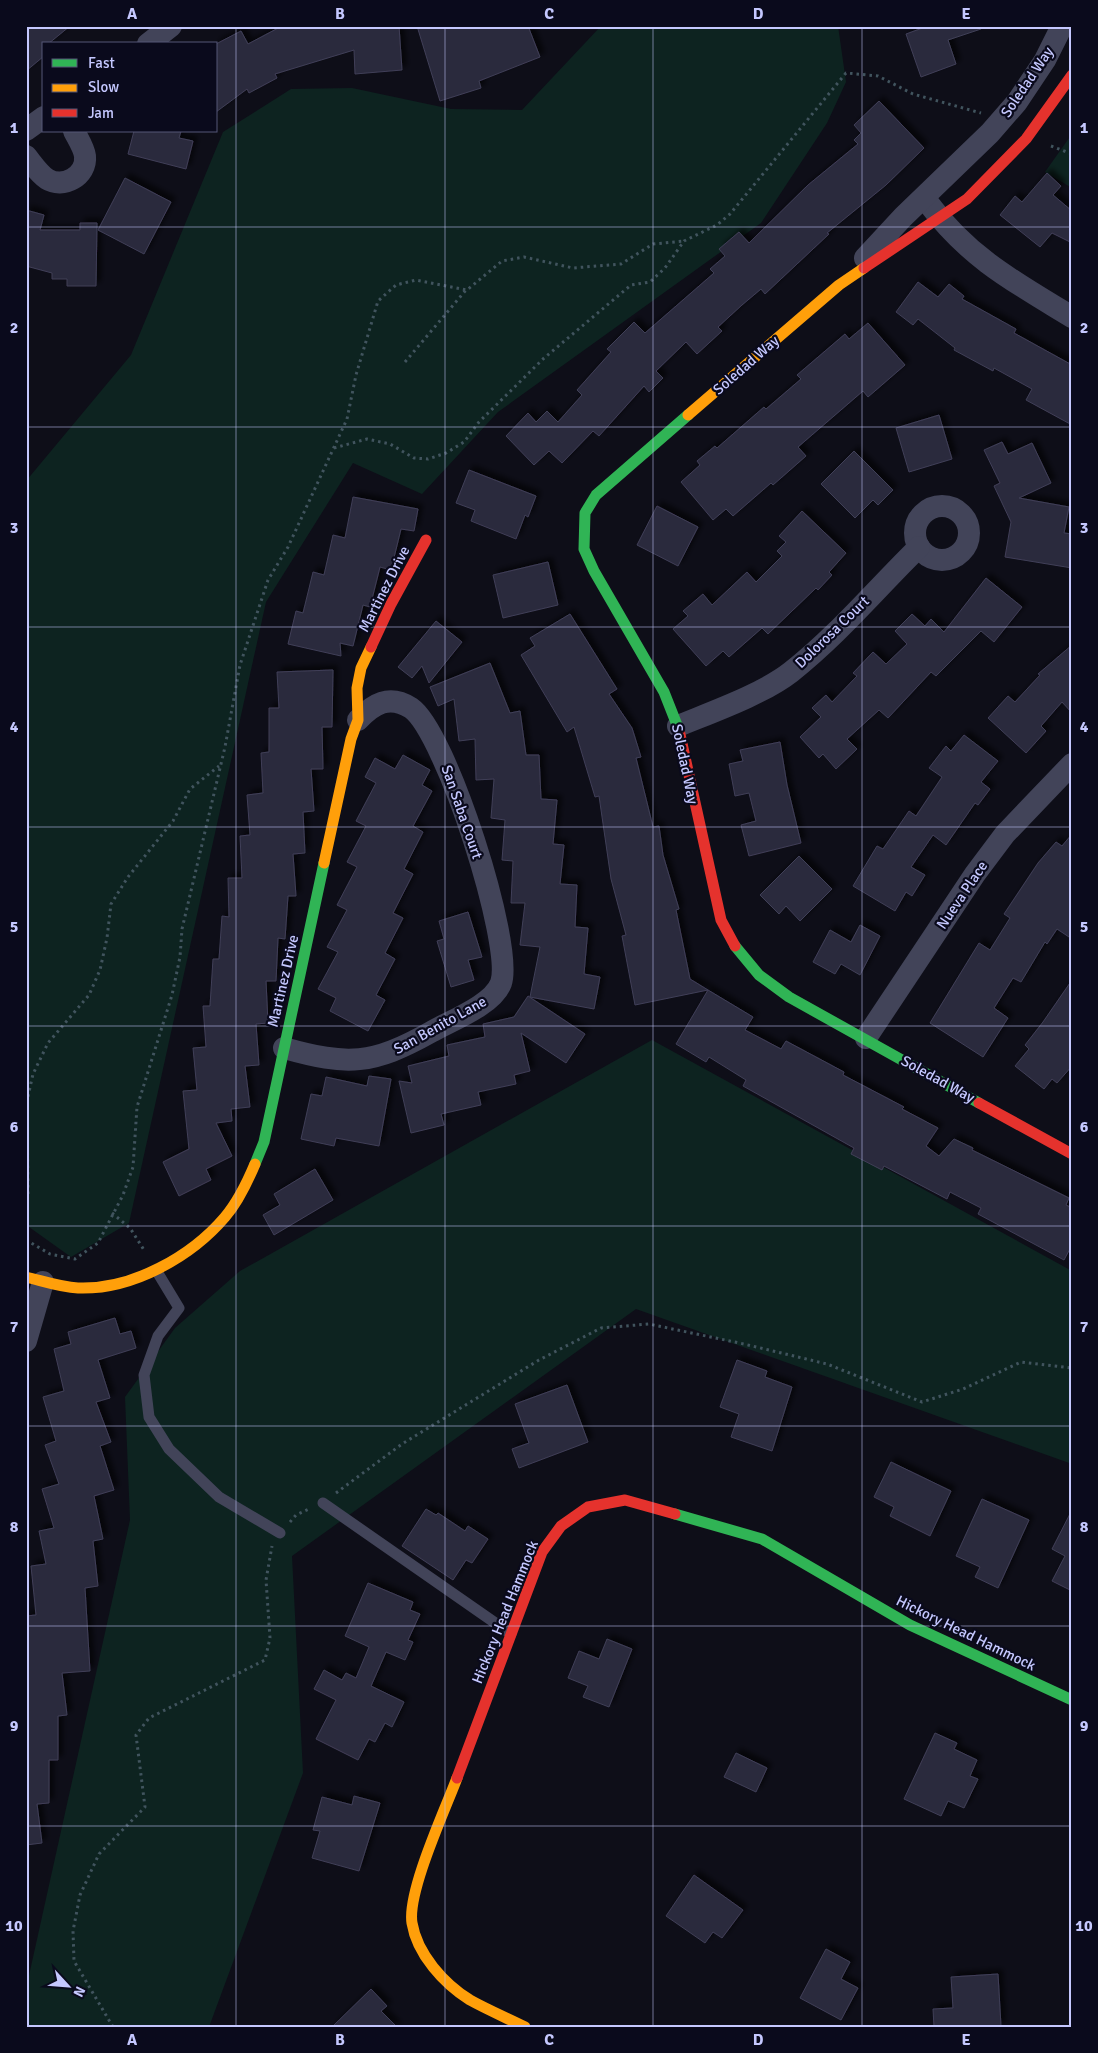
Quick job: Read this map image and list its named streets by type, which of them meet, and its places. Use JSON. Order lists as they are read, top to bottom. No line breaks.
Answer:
{"streets":{"street":["Soledad Way","Martinez Drive","Dolorosa Court","San Saba Court","Nueva Place","San Benito Lane","Hickory Head Hammock"]},"crossings":[["Soledad Way","Dolorosa Court"],["Soledad Way","Nueva Place"],["Martinez Drive","San Saba Court"],["Martinez Drive","San Benito Lane"],["San Saba Court","San Benito Lane"]],"legend":["Fast","Slow","Jam"],"north":"bottom right","grid":{"columns":["A","B","C","D","E"],"rows":["1","2","3","4","5","6","7","8","9","10"]}}
